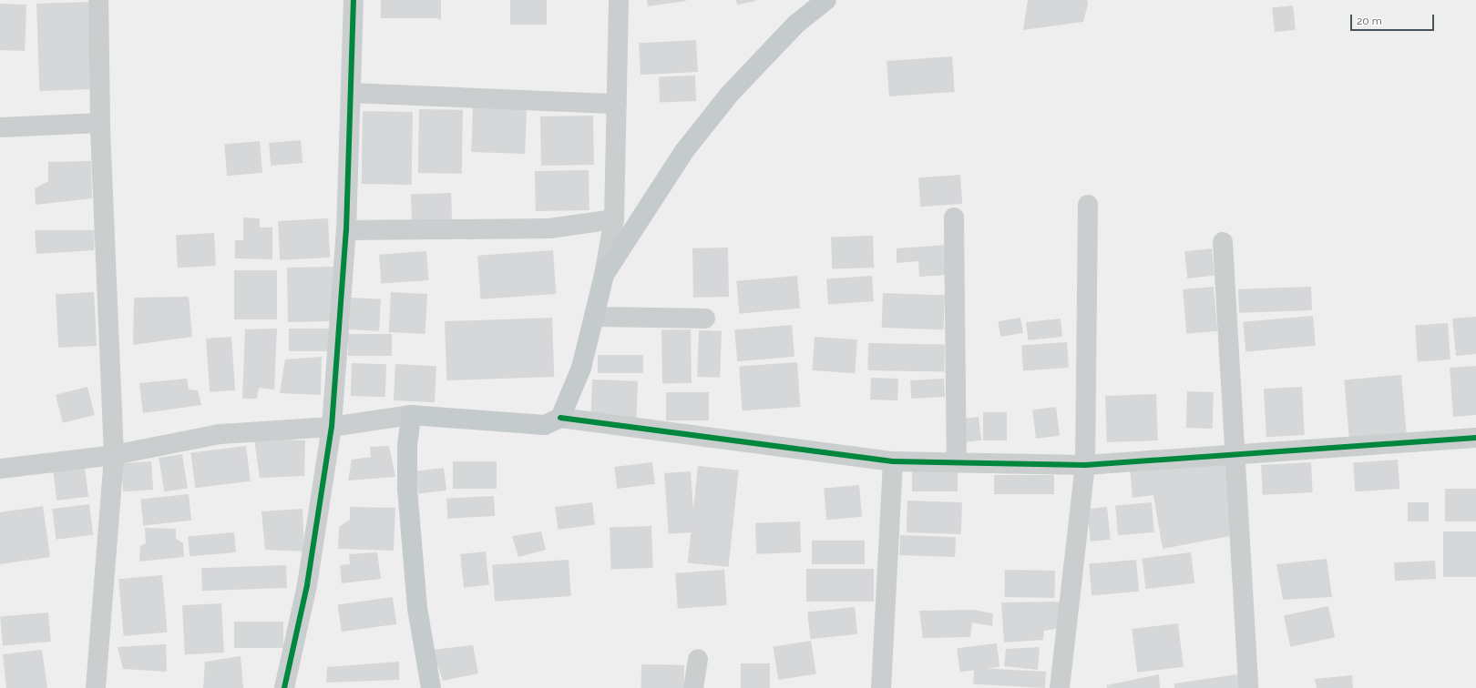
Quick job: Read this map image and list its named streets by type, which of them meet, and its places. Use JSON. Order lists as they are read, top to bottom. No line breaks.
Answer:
{"scale_bar":"20 m"}
